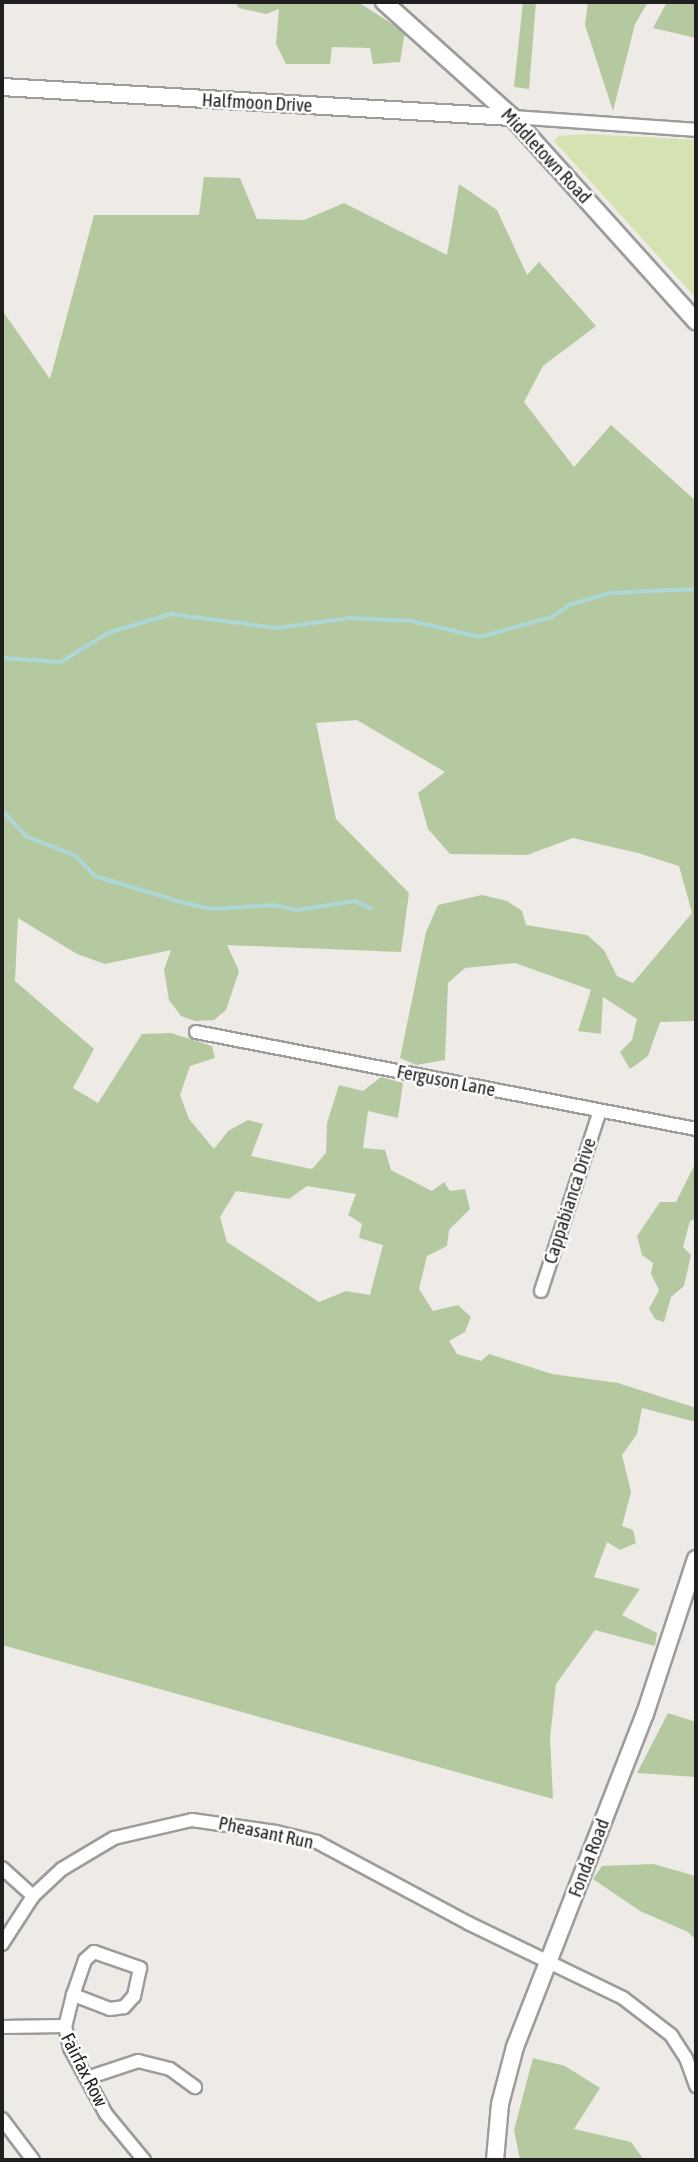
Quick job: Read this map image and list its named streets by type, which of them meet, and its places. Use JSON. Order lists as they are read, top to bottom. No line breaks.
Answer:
{"streets":{"street":["Halfmoon Drive","Middletown Road","Ferguson Lane","Cappabianca Drive","Pheasant Run","Fonda Road","Fairfax Row"]},"crossings":[["Halfmoon Drive","Middletown Road"],["Ferguson Lane","Cappabianca Drive"],["Pheasant Run","Fonda Road"]]}
